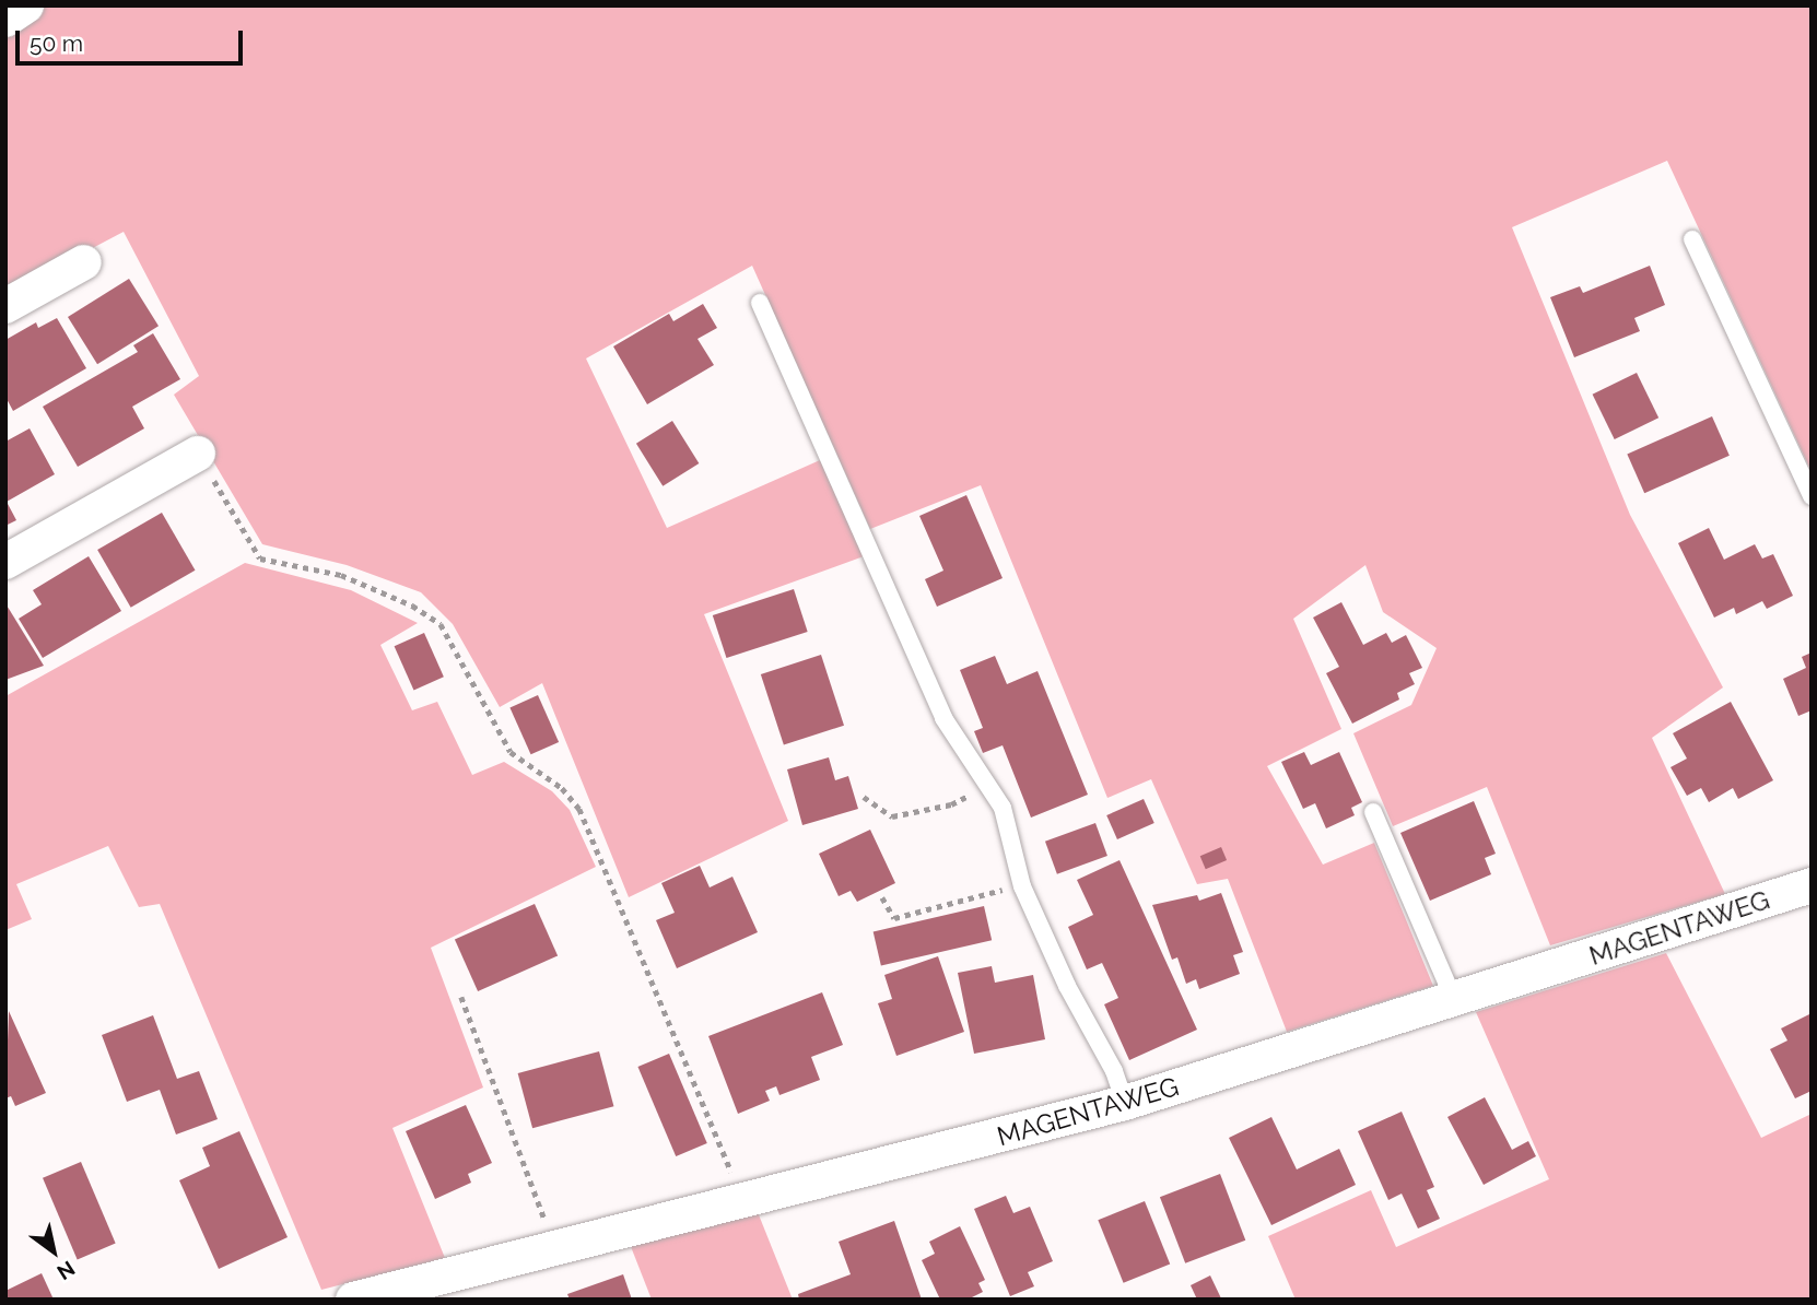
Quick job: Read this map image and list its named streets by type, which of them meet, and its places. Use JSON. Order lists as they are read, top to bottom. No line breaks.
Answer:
{"streets":{"street":["MAGENTAWEG"]},"scale_bar":"50 m","north":"bottom right"}
